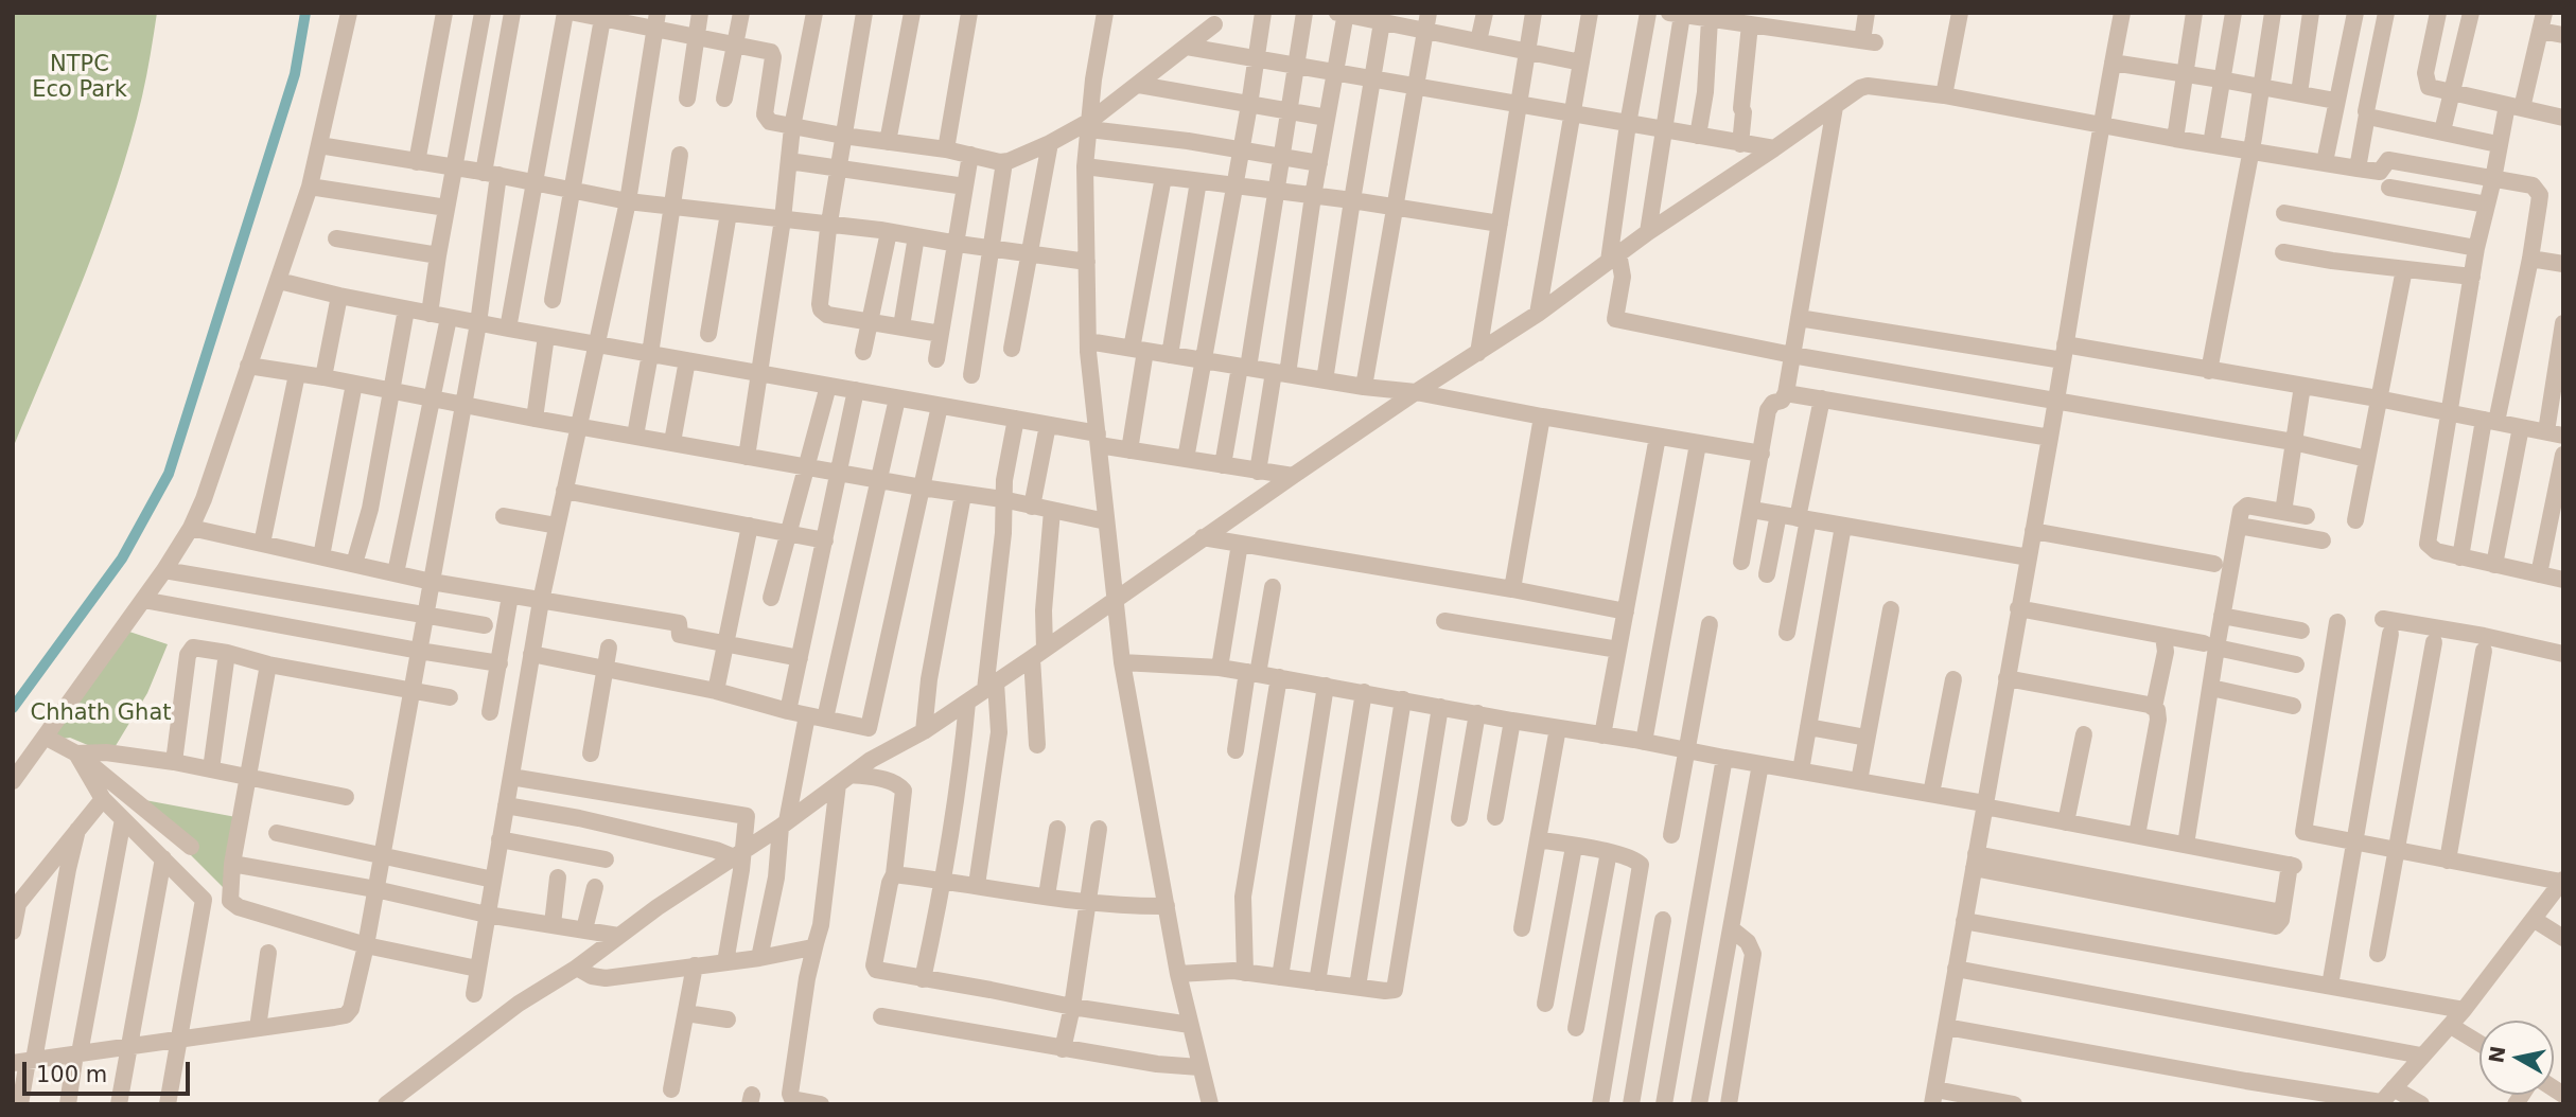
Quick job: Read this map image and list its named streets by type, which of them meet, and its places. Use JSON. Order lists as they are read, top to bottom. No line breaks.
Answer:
{"parks":["NTPC Eco Park","Chhath Ghat"],"scale_bar":"100 m","north":"left"}
